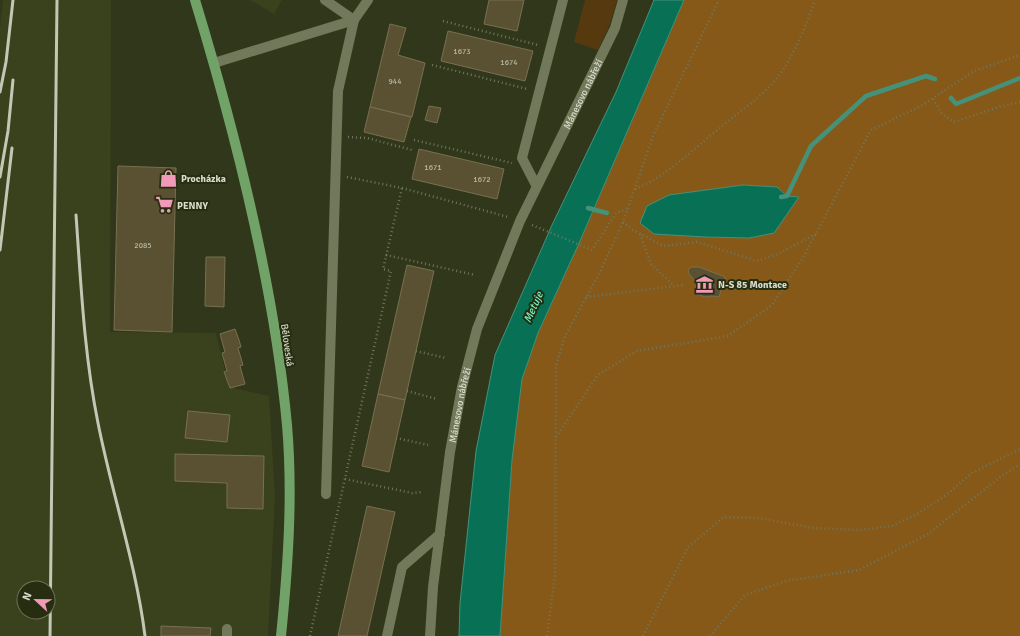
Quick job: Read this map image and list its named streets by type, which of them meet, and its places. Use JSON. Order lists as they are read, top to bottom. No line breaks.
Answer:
{"streets":{"main road":["Běloveská"],"street":["Mánesovo nábřeží"]},"water":["Metuje"],"places":{"shop":["Procházka"],"supermarket":["PENNY"],"museum":["N-S 85 Montace"]},"house_numbers":["1673","1674","944","1671","1672","2085"],"north":"left"}
